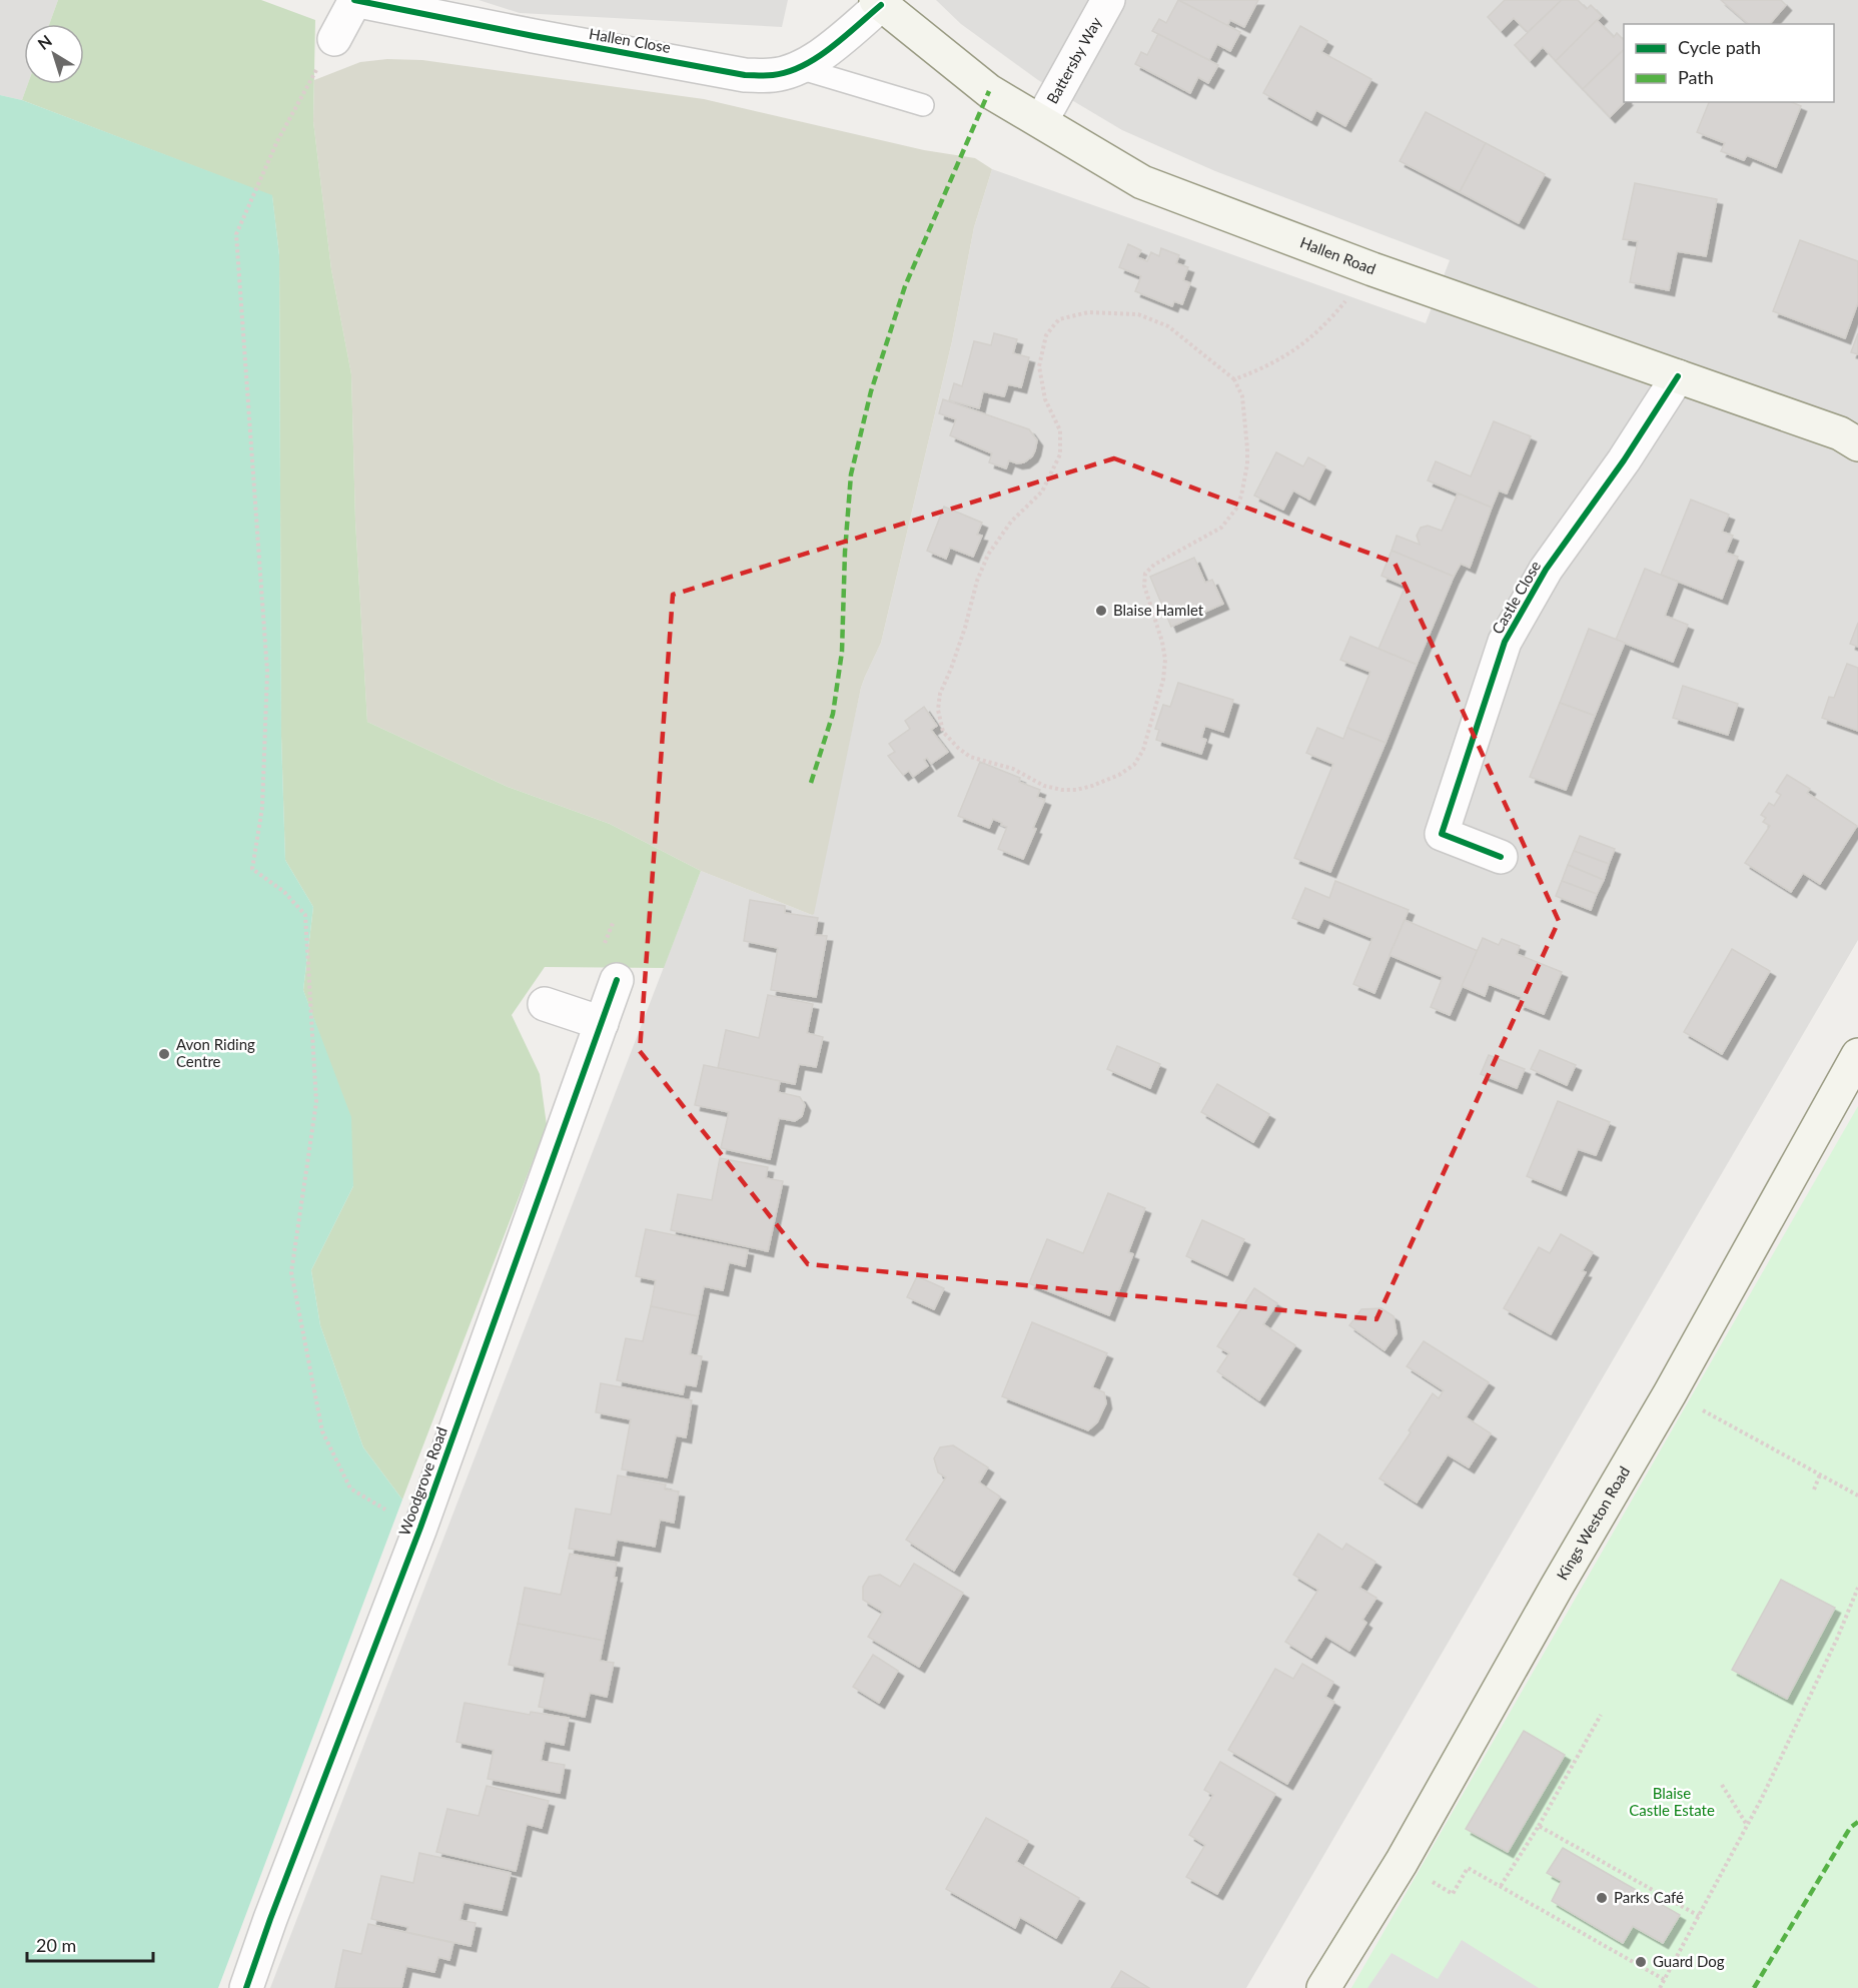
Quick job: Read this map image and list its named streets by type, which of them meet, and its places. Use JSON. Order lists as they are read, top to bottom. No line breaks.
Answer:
{"streets":{"main road":["Hallen Road","Kings Weston Road"],"street":["Hallen Close","Battersby Way","Castle Close","Woodgrove Road"]},"crossings":[["Hallen Close","Hallen Road"],["Battersby Way","Hallen Road"],["Hallen Road","Castle Close"]],"parks":["Blaise Castle Estate"],"places":["Blaise Hamlet","Avon Riding Centre","Parks Café","Guard Dog"],"legend":["Cycle path","Path"],"scale_bar":"20 m","north":"top left"}
